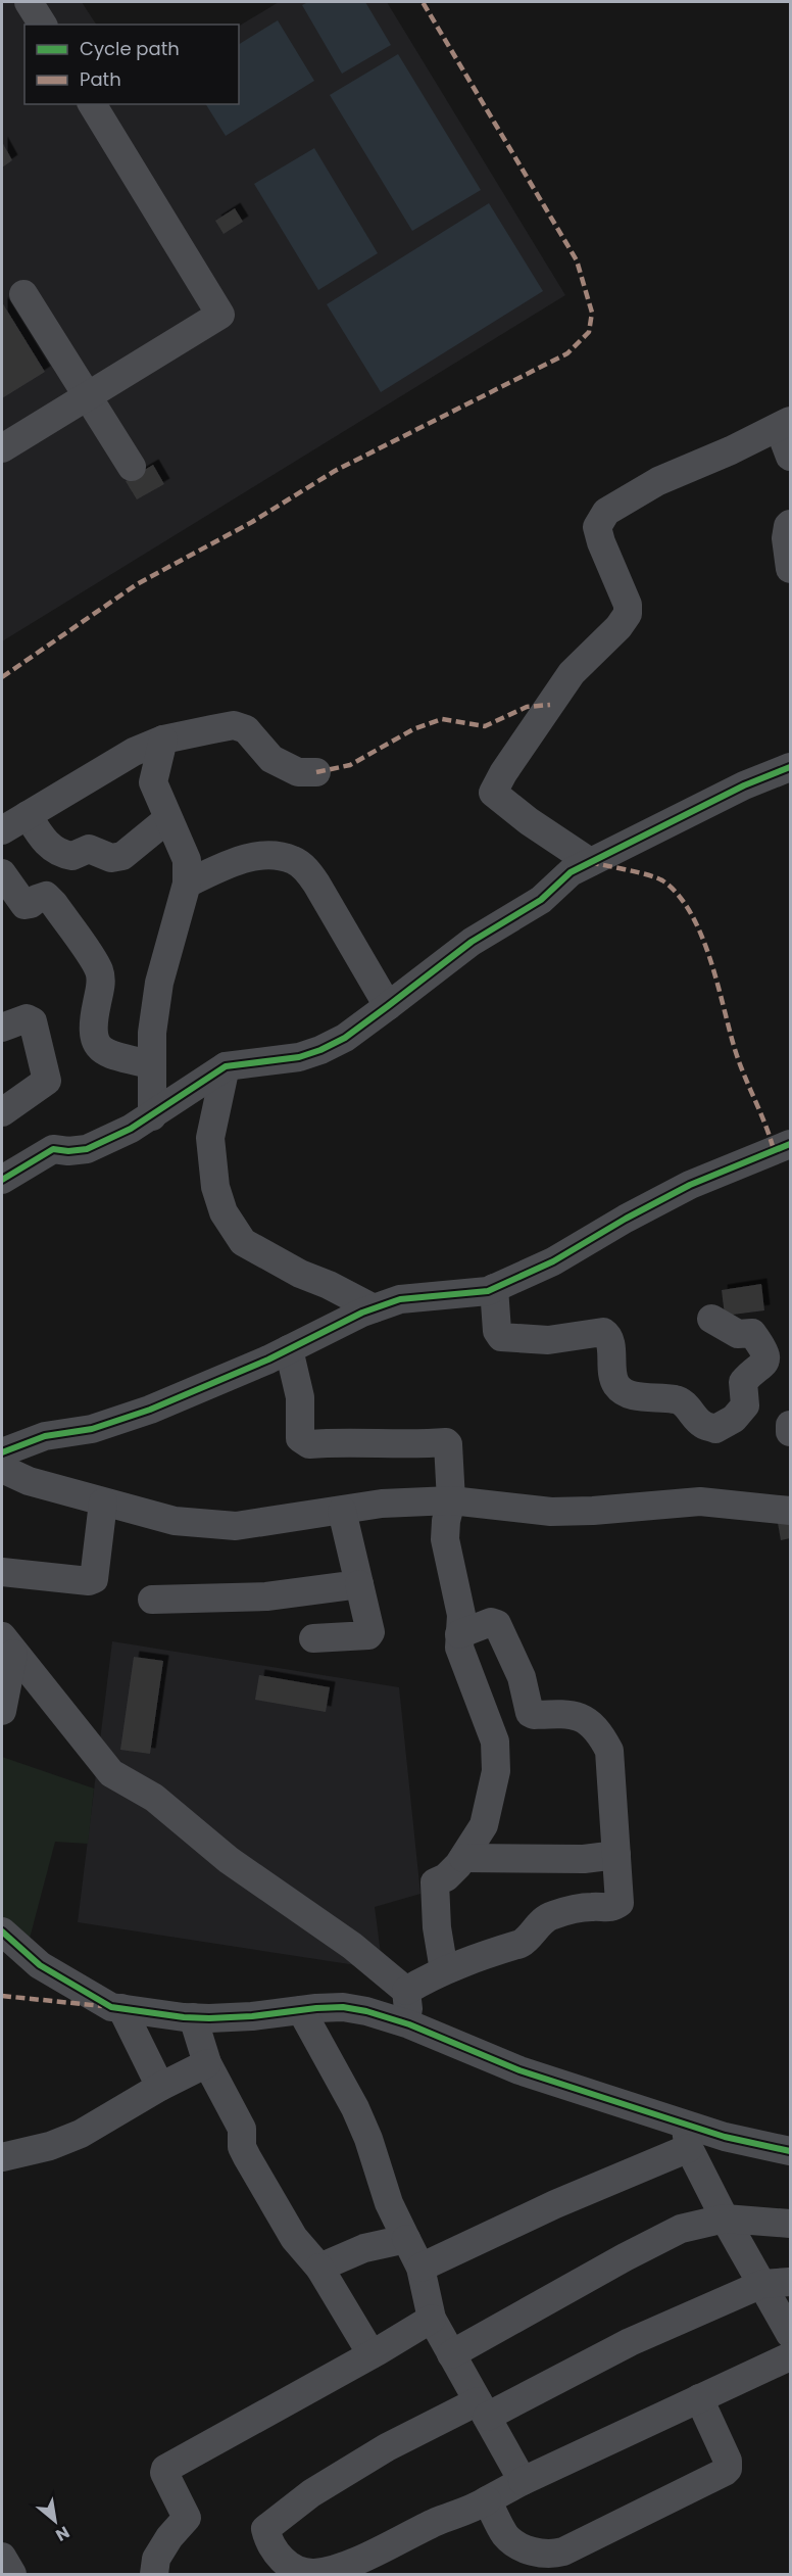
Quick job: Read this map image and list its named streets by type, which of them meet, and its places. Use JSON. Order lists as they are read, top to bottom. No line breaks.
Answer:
{"legend":["Cycle path","Path"],"north":"bottom right"}
